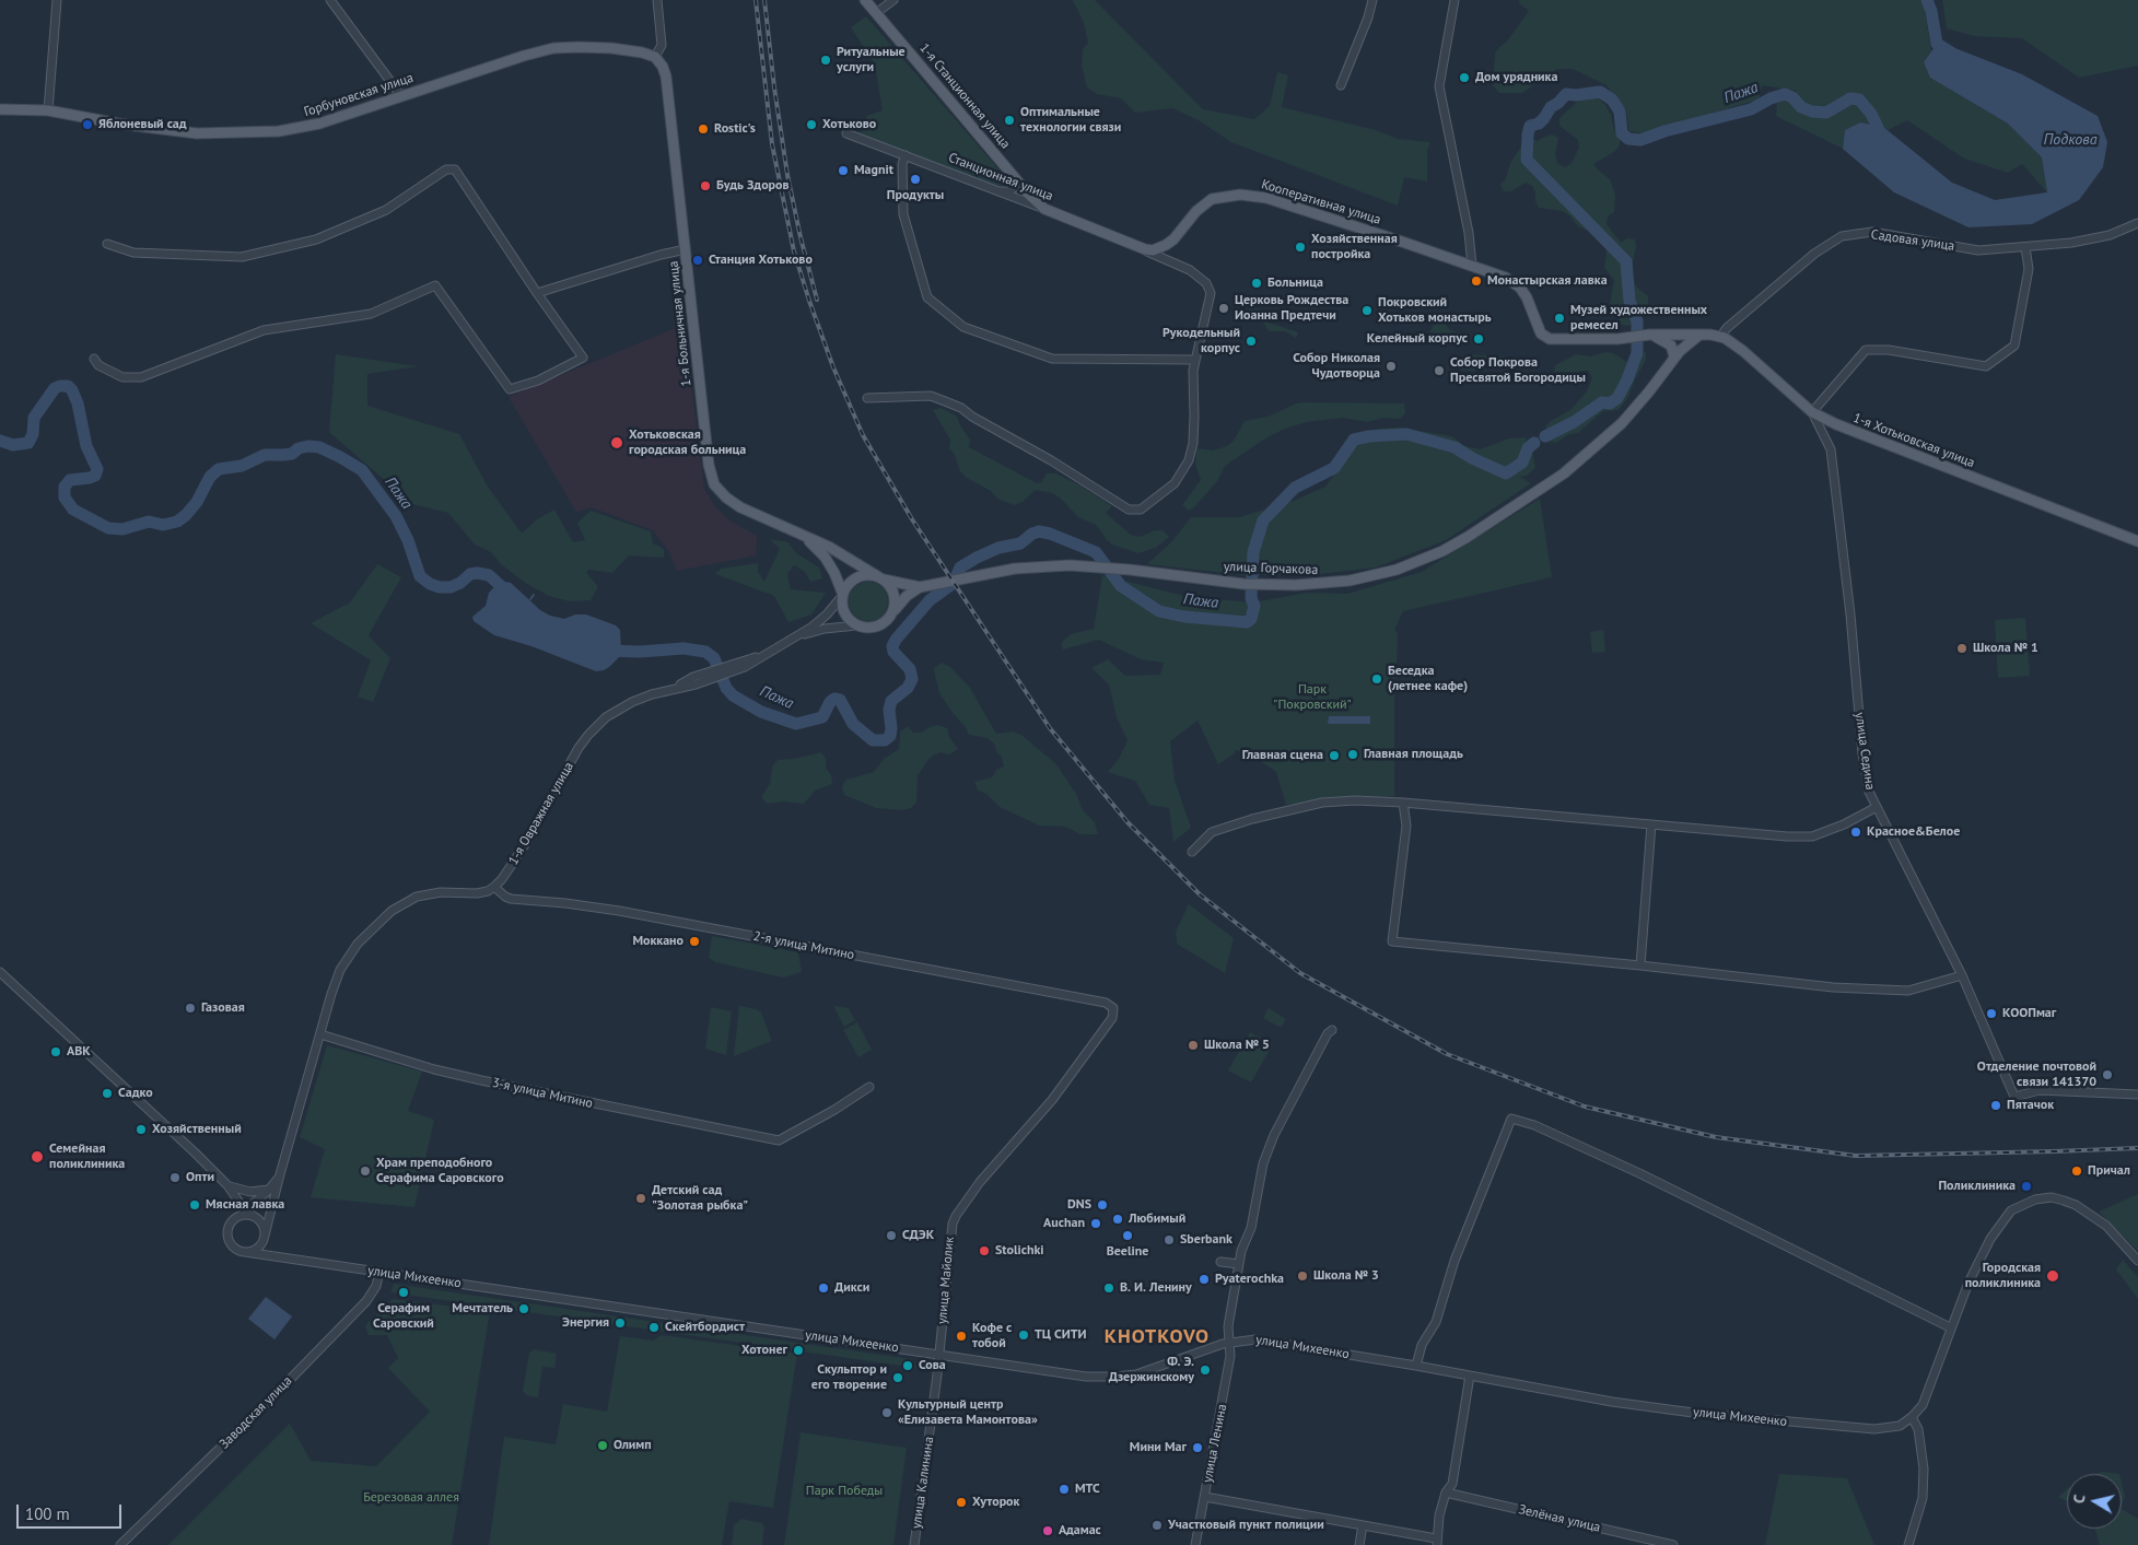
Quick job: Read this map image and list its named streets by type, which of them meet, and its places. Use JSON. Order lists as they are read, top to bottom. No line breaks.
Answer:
{"streets":{"main road":["Горбуновская улица","1-я Станционная улица","Станционная улица","Кооперативная улица","1-я Больничная улица","1-я Хотьковская улица","улица Горчакова"],"street":["Садовая улица","улица Седина","1-я Овражная улица","2-я улица Митино","3-я улица Митино","улица Михеенко","улица Майолик","Заводская улица","улица Ленина","улица Калинина","Зелёная улица"]},"crossings":[["Горбуновская улица","1-я Больничная улица"],["1-я Станционная улица","Станционная улица"],["Станционная улица","Кооперативная улица"],["Кооперативная улица","1-я Хотьковская улица"],["Кооперативная улица","улица Горчакова"],["Садовая улица","1-я Хотьковская улица"],["1-я Хотьковская улица","улица Горчакова"],["1-я Хотьковская улица","улица Седина"],["1-я Овражная улица","2-я улица Митино"],["2-я улица Митино","улица Майолик"],["улица Михеенко","улица Майолик"],["улица Михеенко","Заводская улица"],["улица Михеенко","улица Ленина"],["улица Михеенко","улица Калинина"],["улица Майолик","улица Калинина"]],"districts":["KHOTKOVO"],"water":["Пажа","Подкова"],"parks":["Парк \"Покровский\"","Парк Победы","Березовая аллея"],"places":["Ритуальные услуги","Дом урядника","Оптимальные технологии связи","Яблоневый сад","Хотьково","Rostic's","Magnit","Продукты","Будь Здоров","Хозяйственная постройка","Станция Хотьково","Монастырская лавка","Больница","Церковь Рождества Иоанна Предтечи","Покровский Хотьков монастырь","Музей художественных ремесел","Келейный корпус","Рукодельный корпус","Собор Николая Чудотворца","Собор Покрова Пресвятой Богородицы","Хотьковская городская больница","Школа № 1","Беседка (летнее кафе)","Главная площадь","Главная сцена","Красное&Белое","Моккано","Газовая","КООПмаг","Школа № 5","ABK","Отделение почтовой связи 141370","Садко","Пятачок","Хозяйственный","Семейная поликлиника","Храм преподобного Серафима Саровского","Причал","Опти","Поликлиника","Детский сад \"Золотая рыбка\"","Мясная лавка","DNS","Любимый","Auchan","СДЭК","Beeline","Sberbank","Stolichki","Школа № 3","Городская поликлиника","Pyaterochka","Дикси","В. И. Ленину","Серафим Саровский","Мечтатель","Энергия","Скейтбордист","ТЦ СИТИ","Кофе с тобой","Хотонег","Сова","Ф. Э. Дзержинскому","Скульптор и его творение","Культурный центр «Елизавета Мамонтова»","Олимп","Мини Маг","МТС","Хуторок","Участковый пункт полиции","Адамас"],"scale_bar":"100 m","north":"left"}
